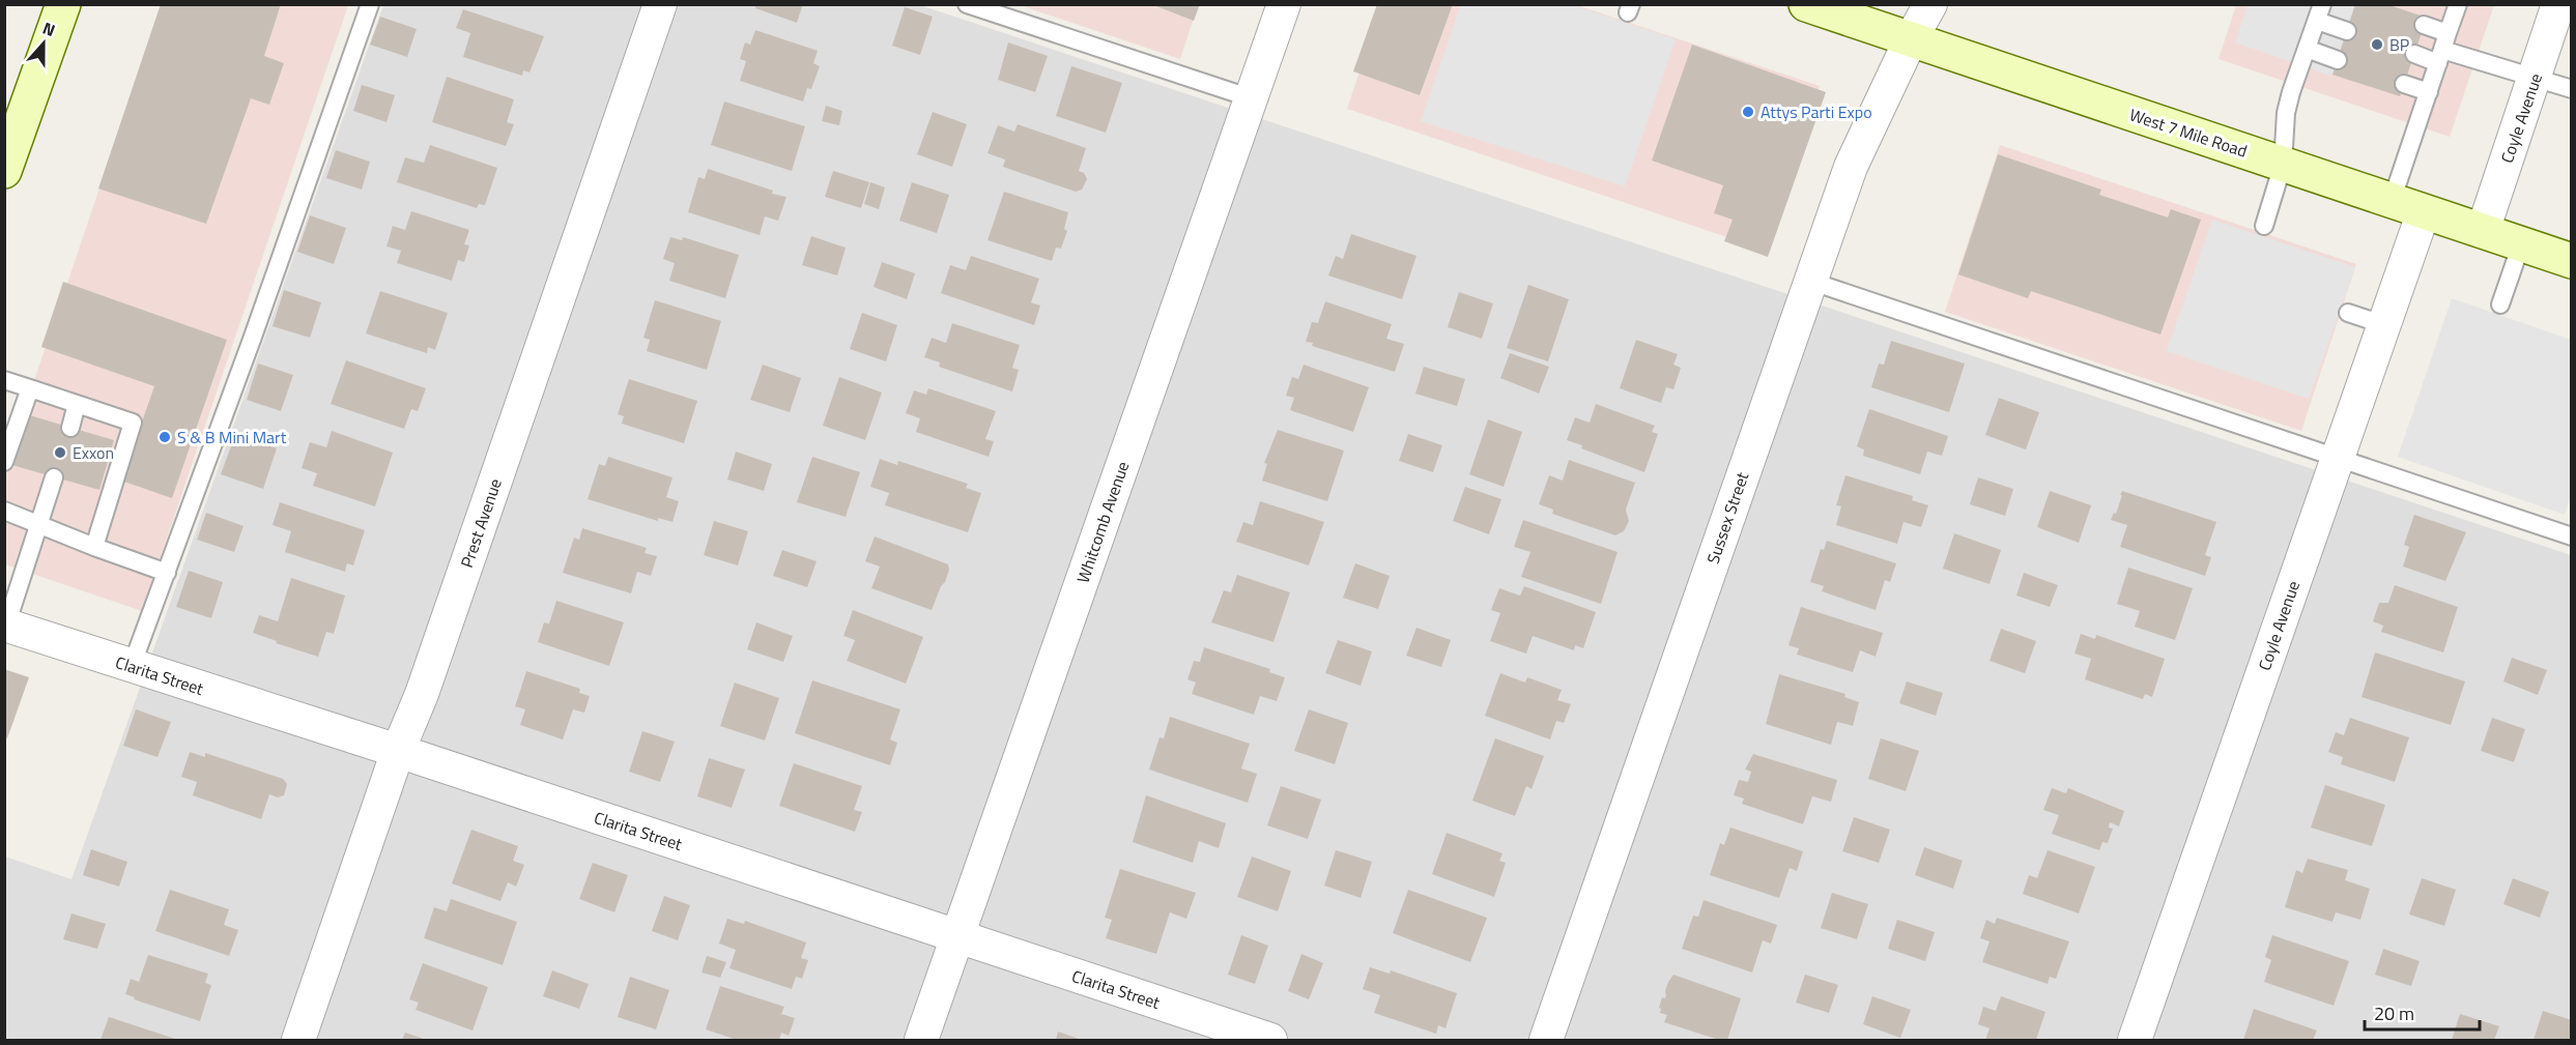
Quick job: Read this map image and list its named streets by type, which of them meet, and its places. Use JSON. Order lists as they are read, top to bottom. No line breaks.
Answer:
{"streets":{"main road":["West 7 Mile Road"],"street":["Coyle Avenue","Sussex Street","Whitcomb Avenue","Prest Avenue","Clarita Street"]},"crossings":[["Coyle Avenue","West 7 Mile Road"],["West 7 Mile Road","Sussex Street"],["Whitcomb Avenue","Clarita Street"],["Prest Avenue","Clarita Street"]],"places":["BP","Attys Parti Expo","S & B Mini Mart","Exxon"],"scale_bar":"20 m","north":"top"}
